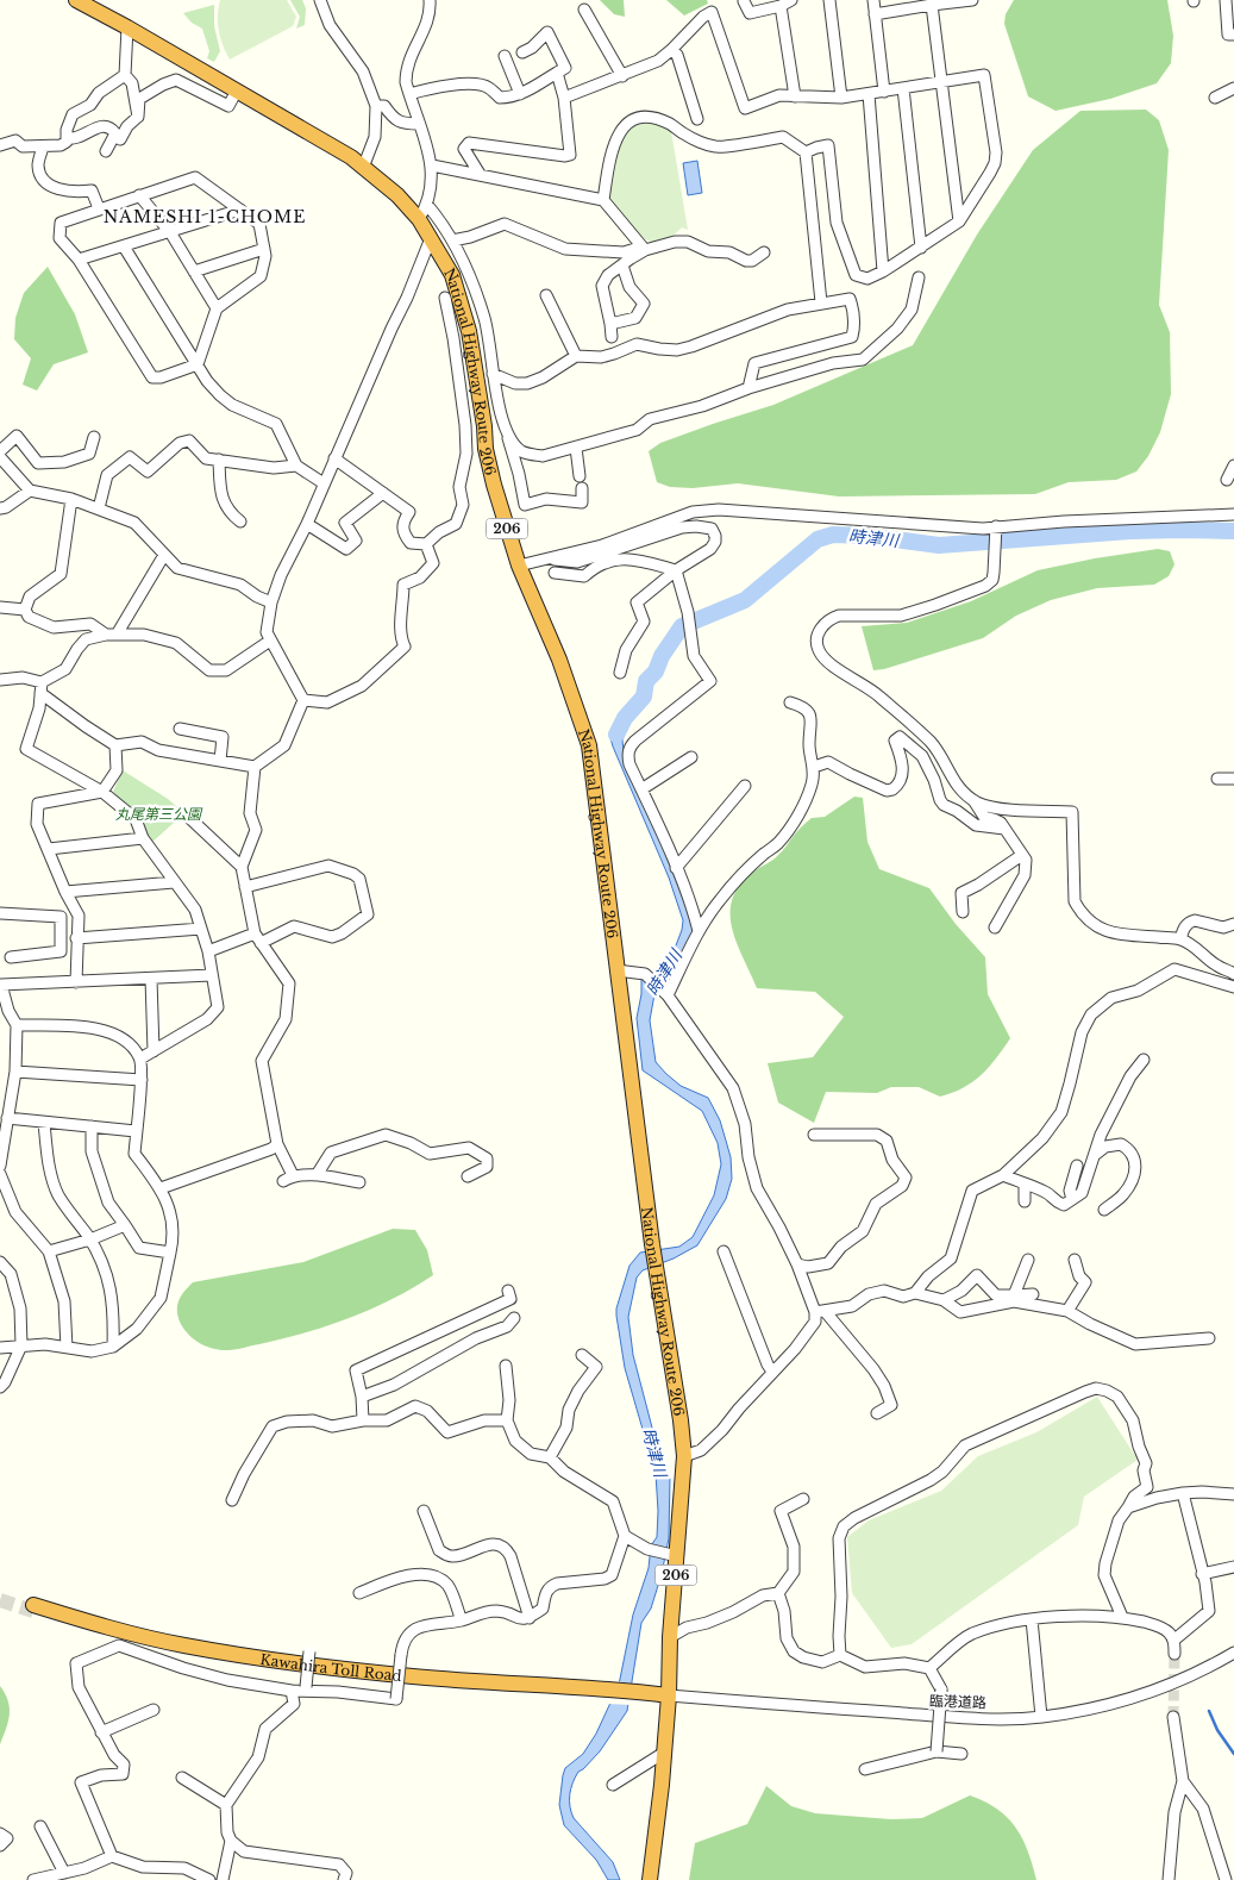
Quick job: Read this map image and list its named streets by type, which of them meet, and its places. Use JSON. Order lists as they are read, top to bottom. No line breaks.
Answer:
{"streets":{"highway":["National Highway Route 206","206","Kawahira Toll Road"],"street":["臨港道路"]},"crossings":[["National Highway Route 206","Kawahira Toll Road"],["National Highway Route 206","臨港道路"],["Kawahira Toll Road","臨港道路"]],"districts":["NAMESHI 1-CHOME"],"water":["時津川"],"parks":["丸尾第三公園"]}
